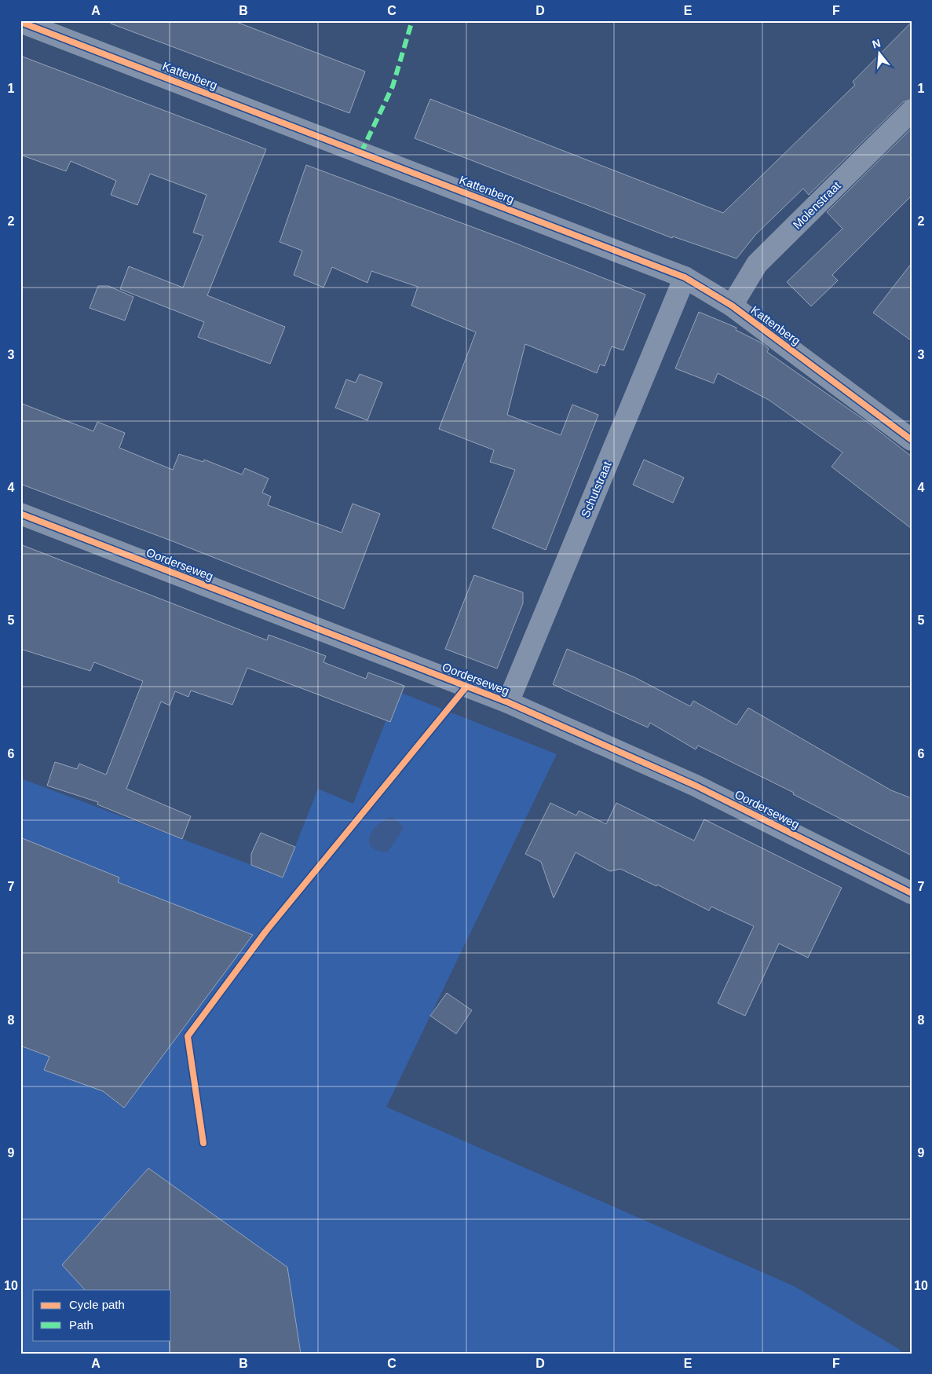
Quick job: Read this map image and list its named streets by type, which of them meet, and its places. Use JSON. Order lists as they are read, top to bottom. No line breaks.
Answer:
{"streets":{"street":["Kattenberg","Molenstraat","Schutstraat","Oorderseweg"]},"crossings":[["Kattenberg","Molenstraat"],["Kattenberg","Schutstraat"],["Schutstraat","Oorderseweg"]],"legend":["Cycle path","Path"],"north":"top","grid":{"columns":["A","B","C","D","E","F"],"rows":["1","2","3","4","5","6","7","8","9","10"]}}
